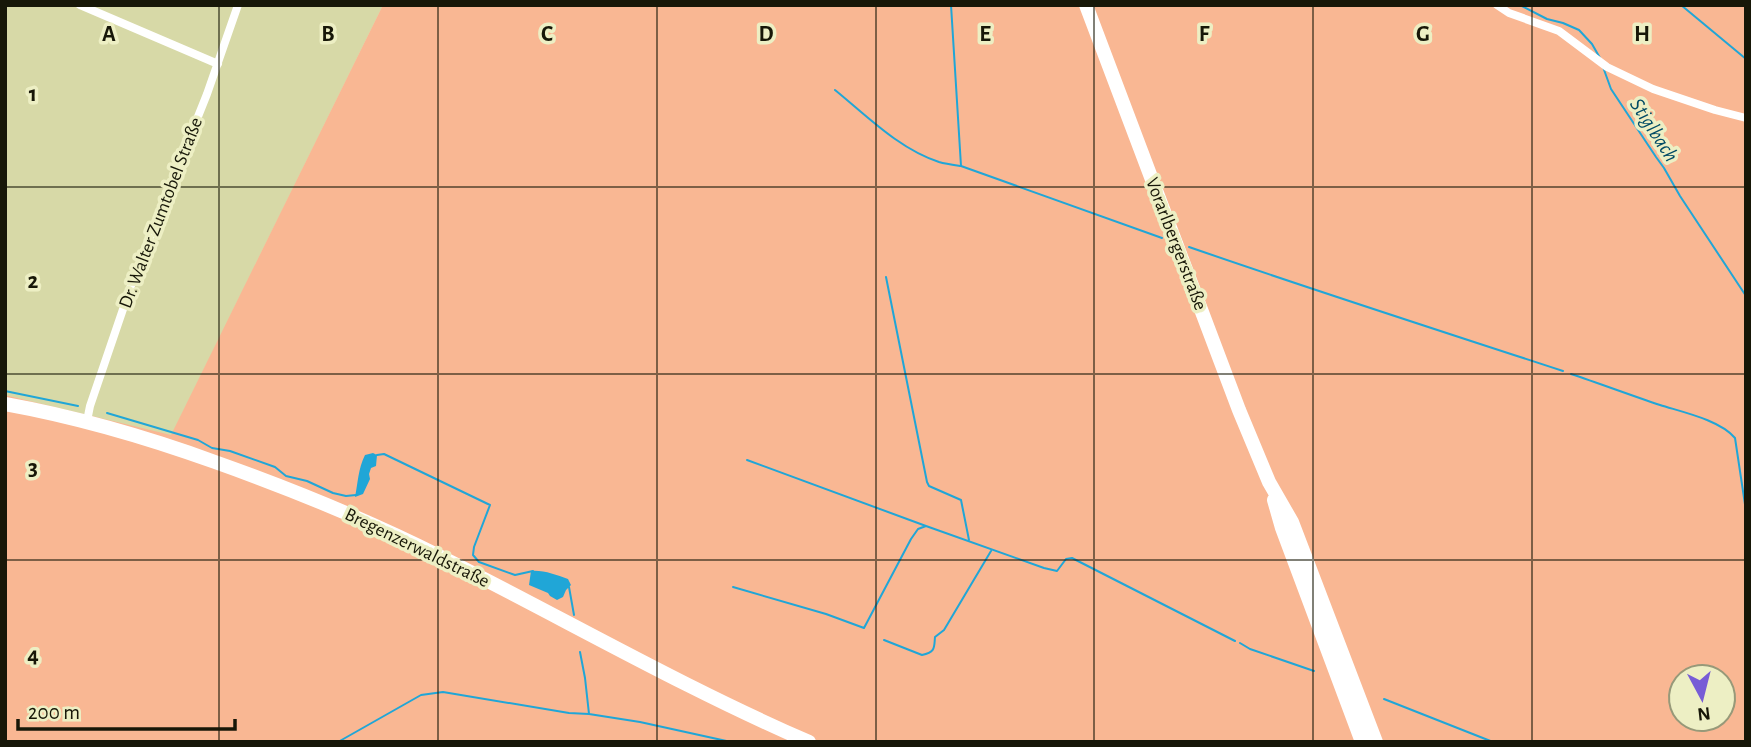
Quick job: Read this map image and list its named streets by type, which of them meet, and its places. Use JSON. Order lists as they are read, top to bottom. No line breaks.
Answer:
{"streets":{"main road":["Vorarlbergerstraße","Bregenzerwaldstraße"],"street":["Dr. Walter Zumtobel Straße"]},"crossings":[["Dr. Walter Zumtobel Straße","Bregenzerwaldstraße"]],"water":["Stiglbach"],"scale_bar":"200 m","north":"bottom","grid":{"columns":["A","B","C","D","E","F","G","H"],"rows":["1","2","3","4"]}}
